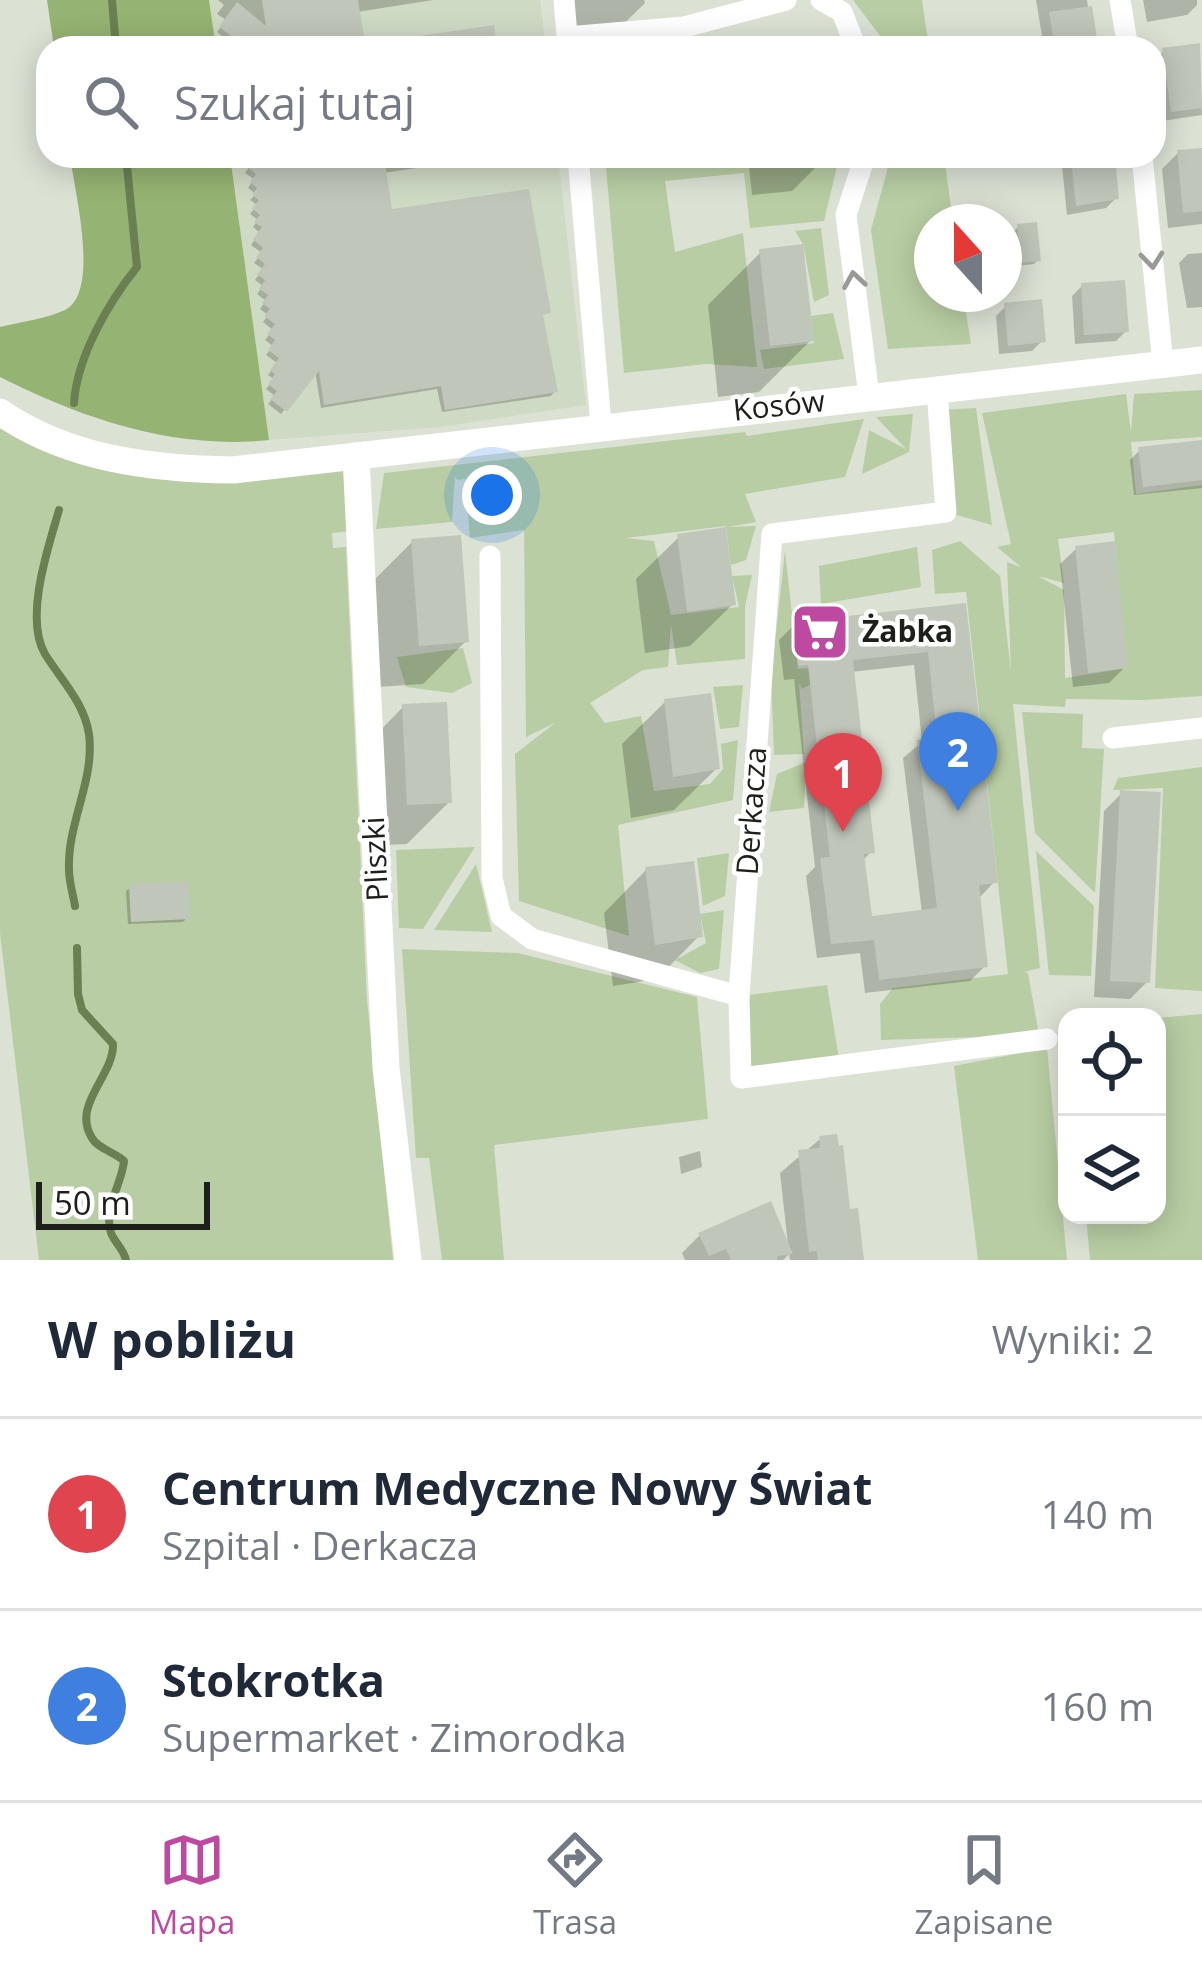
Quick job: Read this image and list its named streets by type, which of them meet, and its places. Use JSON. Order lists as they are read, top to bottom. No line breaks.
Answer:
{"streets":{"street":["Kosów","Derkacza","Pliszki"]},"crossings":[["Kosów","Derkacza"],["Kosów","Pliszki"]],"places":{"supermarket":["Żabka"]},"scale_bar":"50 m","north":"top","page":{"search":"Szukaj tutaj","pins":["2","1"],"scale":"50 m","heading":["W pobliżu","Wyniki: 2"],"list":[{"mark":"1","name":"Centrum Medyczne Nowy Świat","note":"Szpital · Derkacza","value":"140 m"},{"mark":"2","name":"Stokrotka","note":"Supermarket · Zimorodka","value":"160 m"}],"nav":["Mapa","Trasa","Zapisane"]}}
